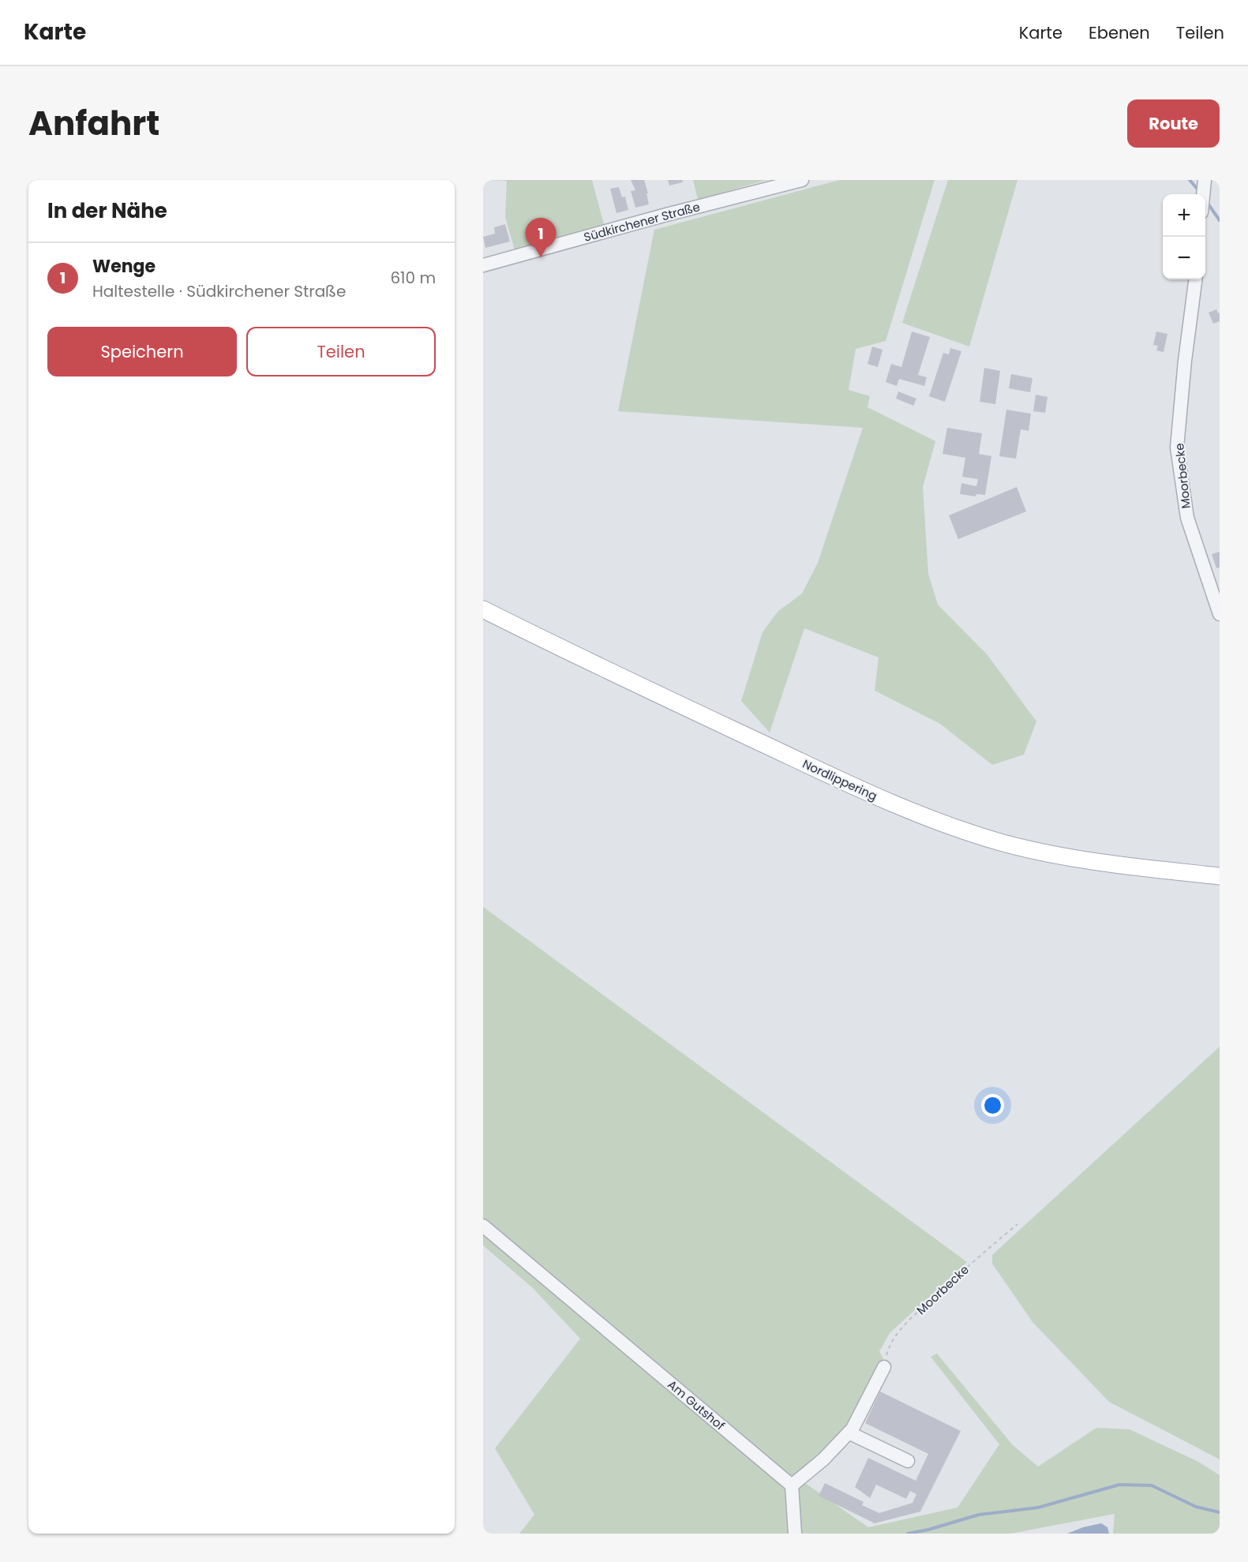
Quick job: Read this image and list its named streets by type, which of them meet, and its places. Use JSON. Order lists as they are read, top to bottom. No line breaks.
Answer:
{"streets":{"main road":["Nordlippering"],"street":["Südkirchener Straße","Moorbecke","Am Gutshof"]},"page":{"header":"Karte","nav":["Karte","Ebenen","Teilen"],"title":"Anfahrt","buttons":["Route",["Speichern","Teilen"]],"heading":"In der Nähe","map_buttons":["+","−"],"pins":"1","list":[{"mark":"1","name":"Wenge","note":"Haltestelle · Südkirchener Straße","value":"610 m"}]}}
